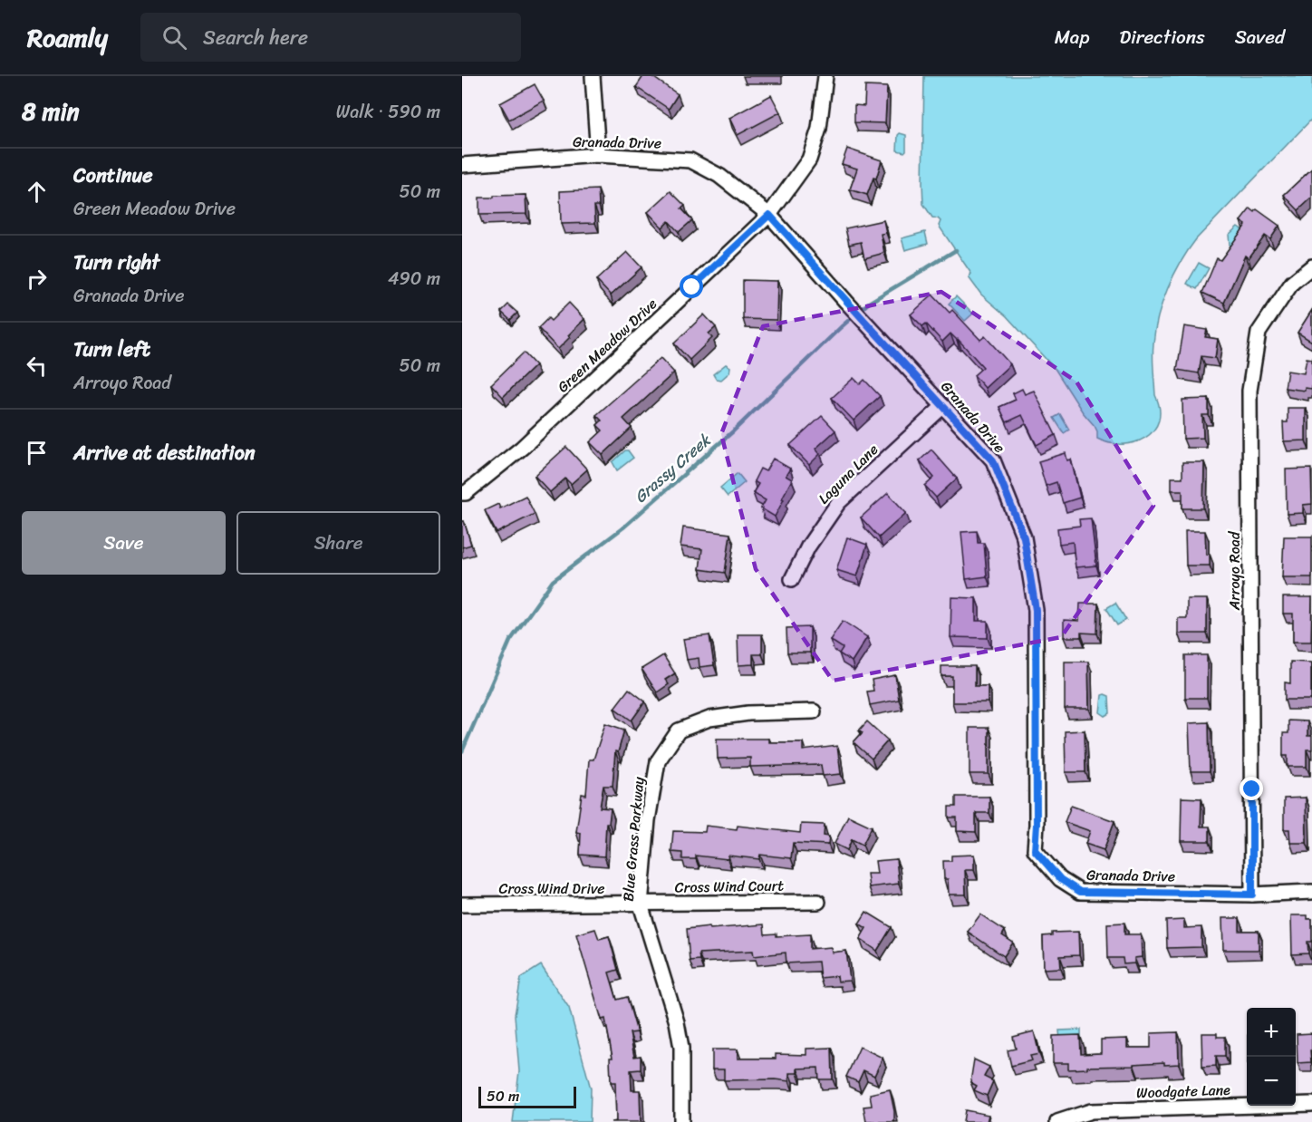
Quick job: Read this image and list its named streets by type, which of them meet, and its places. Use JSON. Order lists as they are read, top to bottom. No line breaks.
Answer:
{"streets":{"street":["Granada Drive","Green Meadow Drive","Laguna Lane","Arroyo Road","Blue Grass Parkway","Cross Wind Court","Cross Wind Drive","Woodgate Lane"]},"crossings":[["Granada Drive","Green Meadow Drive"],["Granada Drive","Laguna Lane"],["Granada Drive","Arroyo Road"],["Blue Grass Parkway","Cross Wind Court"],["Blue Grass Parkway","Cross Wind Drive"],["Cross Wind Court","Cross Wind Drive"]],"water":["Grassy Creek"],"scale_bar":"50 m","page":{"header":"Roamly","search":"Search here","nav":["Map","Directions","Saved"],"heading":["8 min","Walk · 590 m"],"list":[["Continue","Green Meadow Drive","50 m"],["Turn right","Granada Drive","490 m"],["Turn left","Arroyo Road","50 m"],"Arrive at destination"],"buttons":["Save","Share"],"map_buttons":["+","−"],"scale":"50 m"}}
